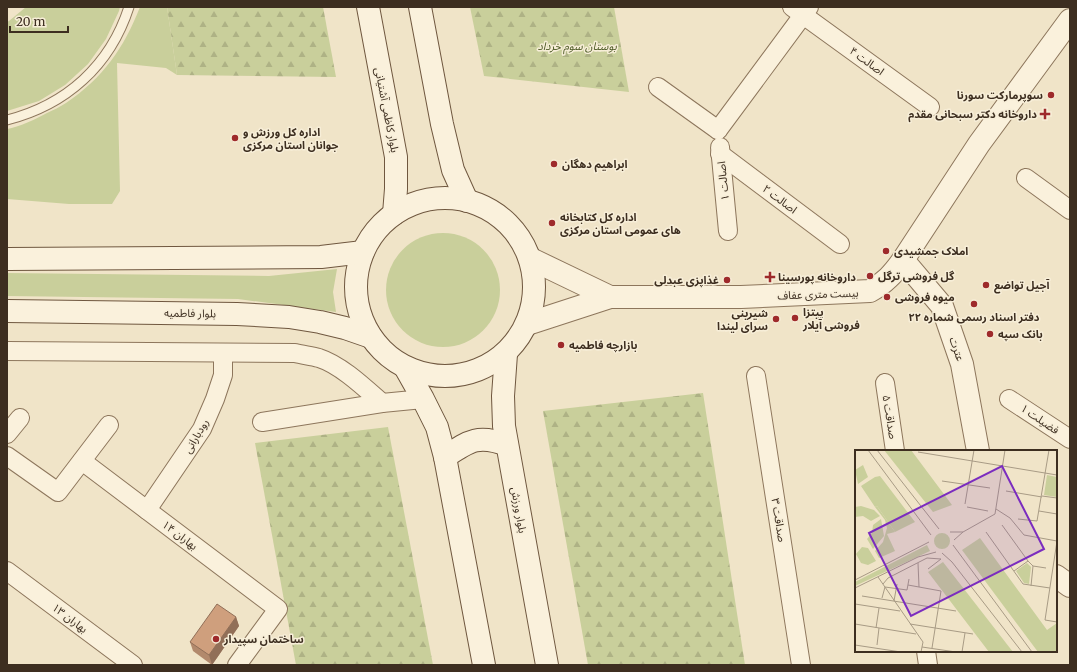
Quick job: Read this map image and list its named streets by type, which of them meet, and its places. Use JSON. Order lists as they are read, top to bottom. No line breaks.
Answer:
{"streets":{"main road":["بلوار کاظمی آشتیانی","بیست متری عفاف","بلوار فاطمیه","عترت","بلوار ورزش"],"street":["اصالت ۴","اصالت ۱","اصالت ۲","صداقت ۵","فضیلت ۱","رودبارانی","صداقت ۳","بهاران ۱۴","بهاران ۱۳"]},"crossings":[["اصالت ۱","اصالت ۲"],["بیست متری عفاف","عترت"],["رودبارانی","بهاران ۱۴"]],"parks":["بوستان سوم خرداد"],"places":{"other":["سوپرمارکت سورنا","اداره کل ورزش و جوانان استان مرکزی","ابراهیم دهگان","اداره کل کتابخانه های عمومی استان مرکزی","املاک جمشیدی","گل فروشی ترگل","غذاپزی عبدلی","آجیل تواضع","میوه فروشی","دفتر اسناد رسمی شماره ۲۲","پیتزا فروشی آیلار","شیرینی سرای لیندا","بانک سپه","بازارچه فاطمیه","ساختمان سپیدار"],"health":["داروخانه دکتر سبحانی مقدم","داروخانه پورسینا"]},"scale_bar":"20 m"}
